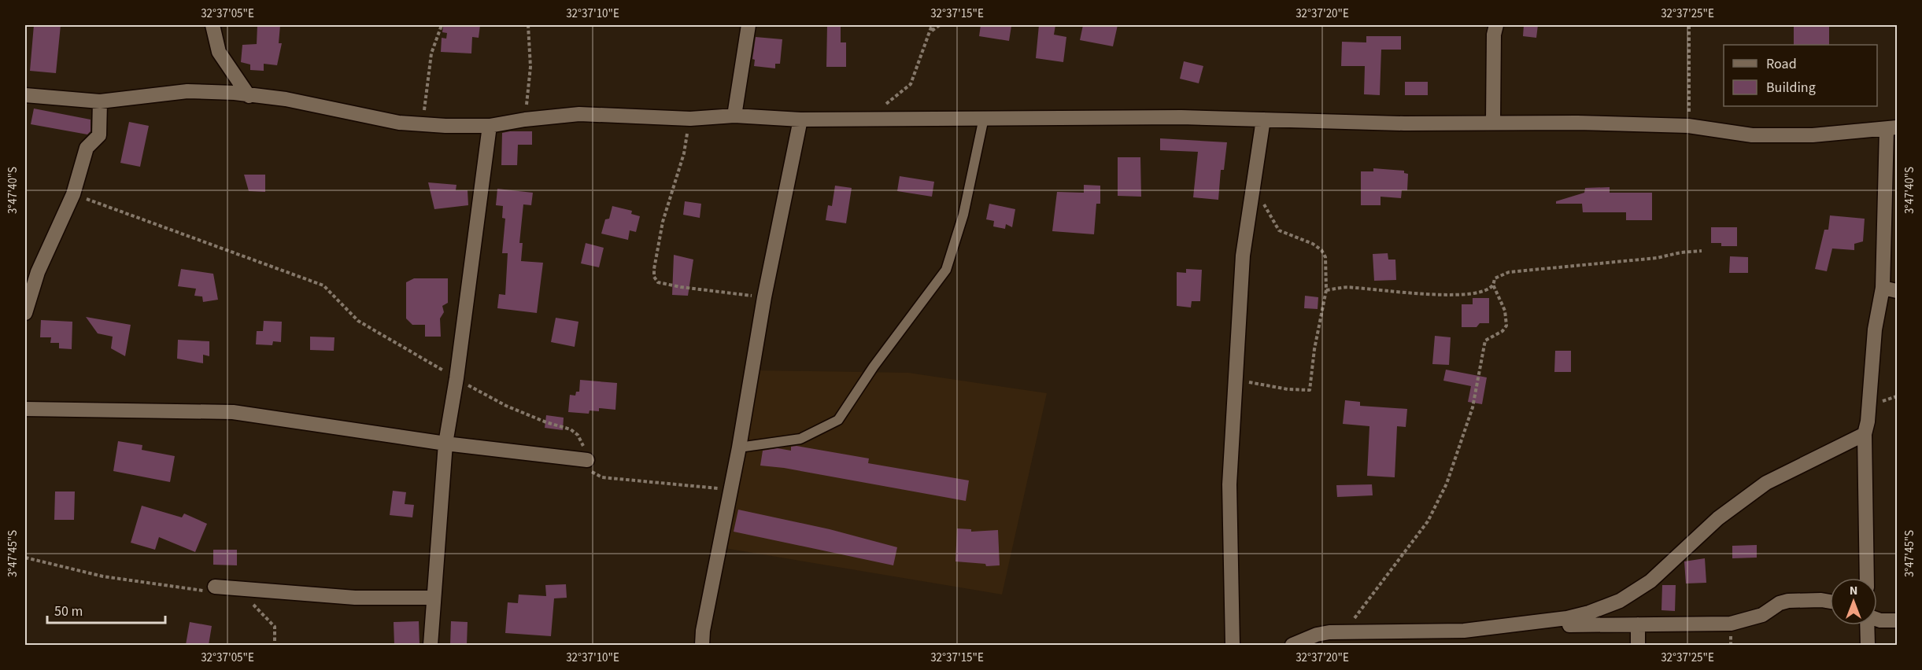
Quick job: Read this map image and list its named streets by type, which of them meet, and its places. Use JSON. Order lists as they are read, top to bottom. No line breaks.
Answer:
{"legend":["Road","Building"],"scale_bar":"50 m","north":"top","coordinates":["32°37'05\"E","32°37'10\"E","32°37'15\"E","32°37'20\"E","32°37'25\"E","3°47'40\"S","3°47'45\"S"]}
